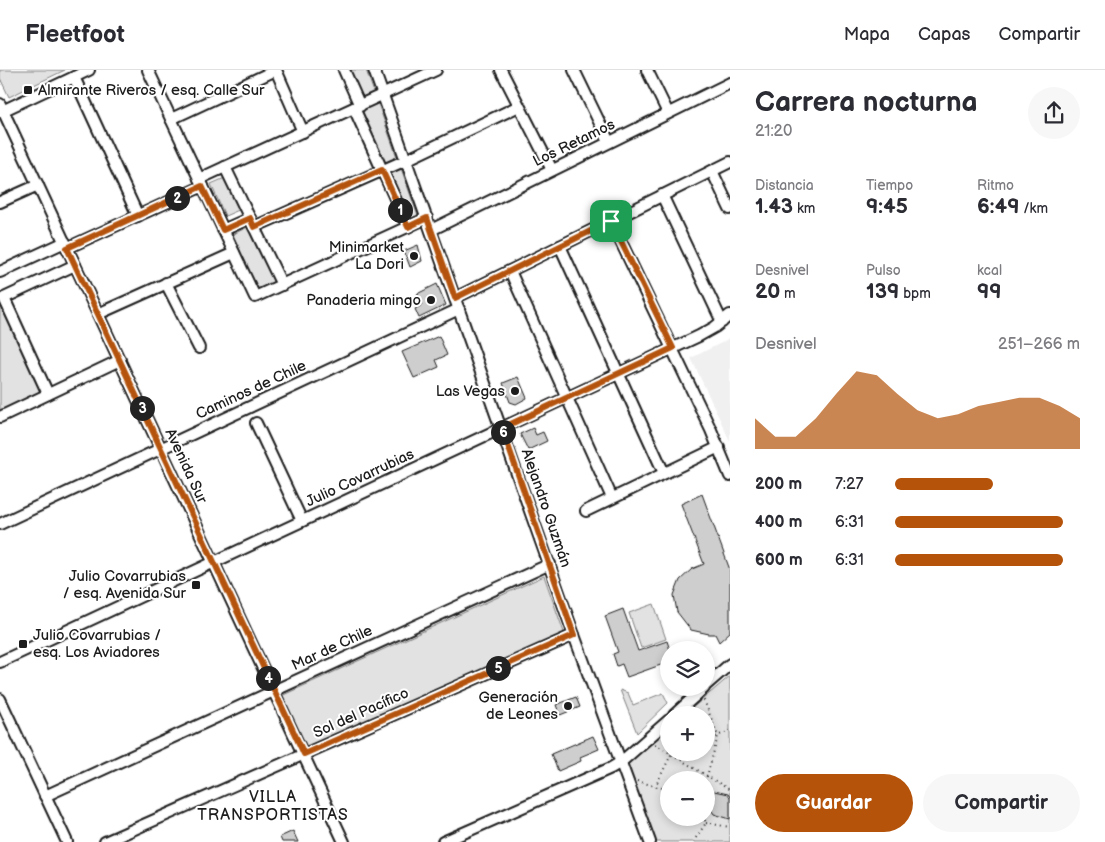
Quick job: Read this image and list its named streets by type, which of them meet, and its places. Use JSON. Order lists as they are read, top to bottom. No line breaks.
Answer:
{"streets":{"street":["Los Retamos","Caminos de Chile","Avenida Sur","Julio Covarrubias","Alejandro Guzmán","Mar de Chile","Sol del Pacífico"]},"crossings":[["Los Retamos","Alejandro Guzmán"],["Caminos de Chile","Avenida Sur"],["Caminos de Chile","Alejandro Guzmán"],["Avenida Sur","Julio Covarrubias"],["Avenida Sur","Mar de Chile"],["Avenida Sur","Sol del Pacífico"],["Julio Covarrubias","Alejandro Guzmán"],["Alejandro Guzmán","Mar de Chile"],["Alejandro Guzmán","Sol del Pacífico"]],"districts":["VILLA TRANSPORTISTAS"],"places":{"transit":["Almirante Riveros / esq. Calle Sur","Julio Covarrubias / esq. Avenida Sur","Julio Covarrubias / esq. Los Aviadores"],"other":["Minimarket La Dori","Panaderia mingo","Las Vegas","Generación de Leones"]},"page":{"header":"Fleetfoot","nav":["Mapa","Capas","Compartir"],"heading":["Carrera nocturna","21:20"],"stats":[["Distancia","1.43 km"],["Tiempo","9:45"],["Ritmo","6:49 /km"],["Desnivel","20 m"],["Pulso","139 bpm"],["kcal","99"]],"pins":["2","1","3","6","5","4"],"chart":["Desnivel","251–266 m"],"list":[{"name":"200 m","note":"7:27"},{"name":"400 m","note":"6:31"},{"name":"600 m","note":"6:31"}],"map_buttons":["+","−"],"buttons":["Guardar","Compartir"]}}
